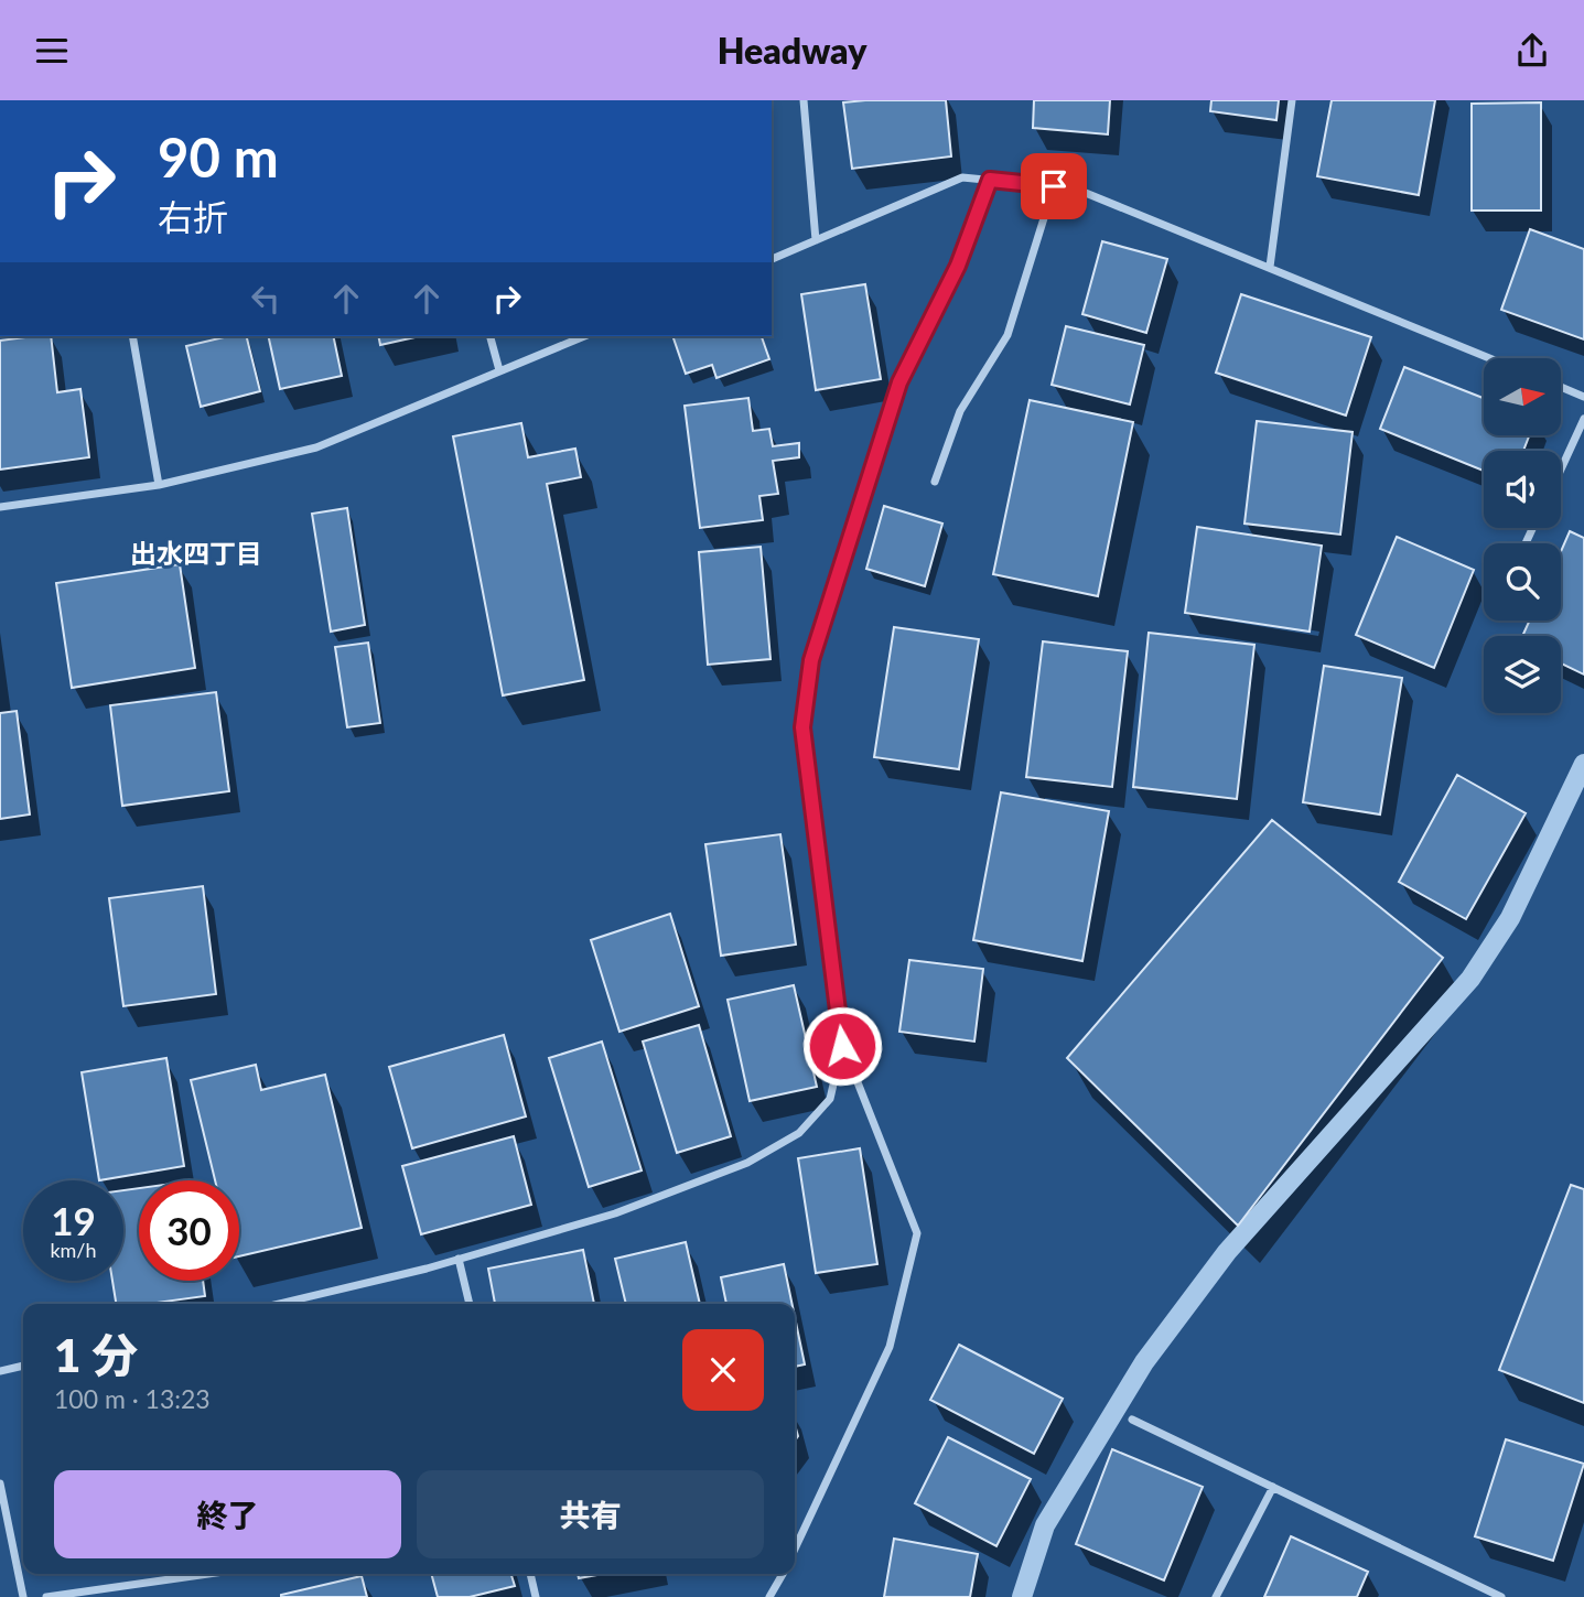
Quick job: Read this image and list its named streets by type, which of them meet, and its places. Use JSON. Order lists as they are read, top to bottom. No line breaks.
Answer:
{"districts":["出水四丁目"],"north":"right","page":{"header":"Headway","turn":["90 m","右折"],"speed":"19 km/h","limit":"30","heading":["1 分","100 m · 13:23"],"buttons":["終了","共有"]}}
